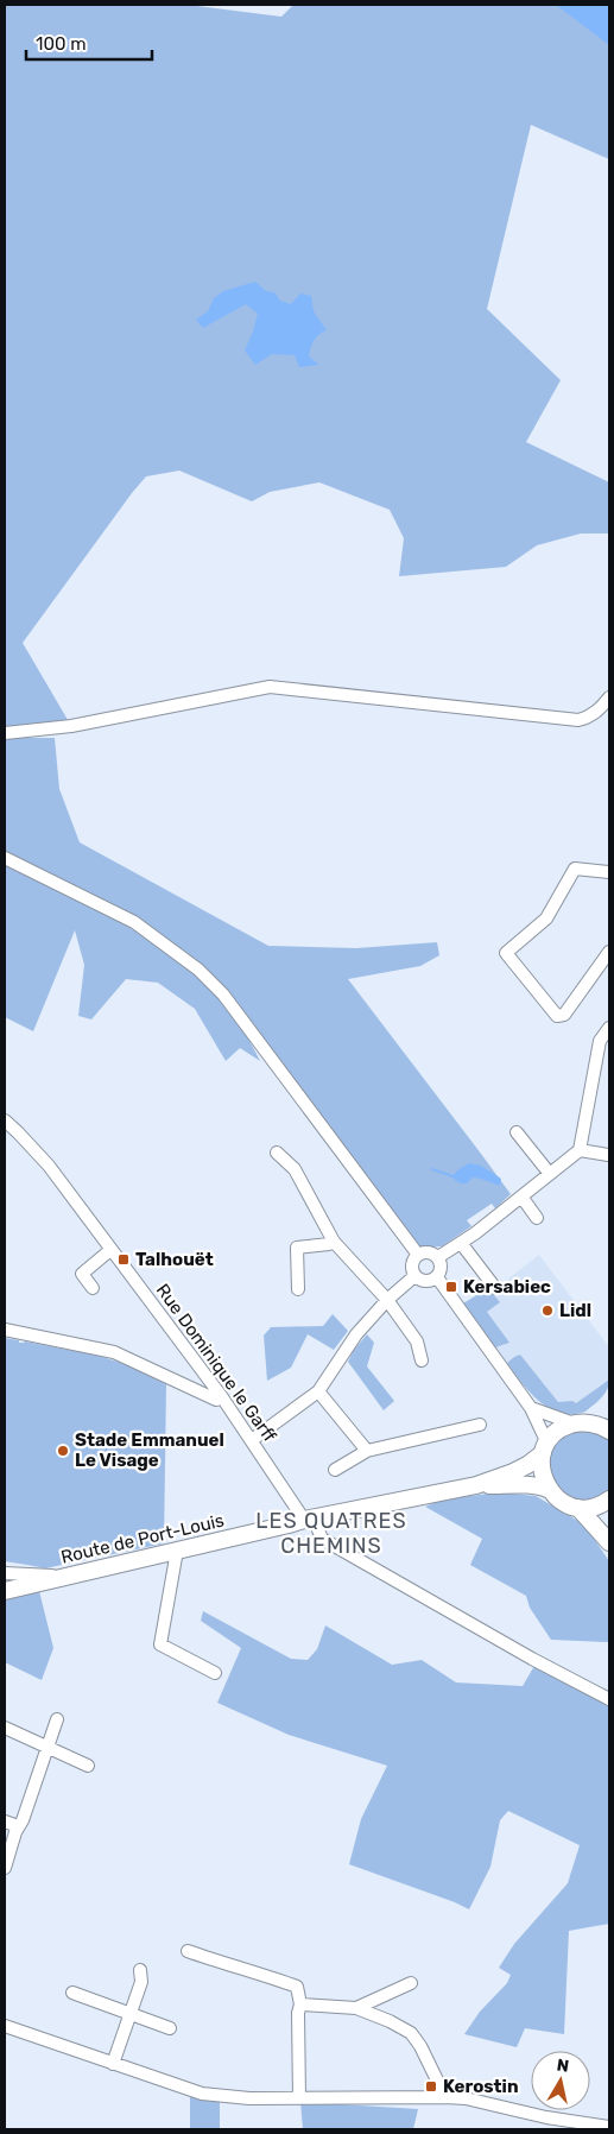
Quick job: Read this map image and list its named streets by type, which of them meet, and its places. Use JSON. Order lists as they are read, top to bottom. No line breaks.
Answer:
{"streets":{"main road":["Route de Port-Louis"],"street":["Rue Dominique le Garff"]},"crossings":[["Rue Dominique le Garff","Route de Port-Louis"]],"districts":["LES QUATRES CHEMINS"],"places":{"transit":["Talhouët","Kersabiec","Kerostin"],"other":["Lidl","Stade Emmanuel Le Visage"]},"scale_bar":"100 m","north":"top"}
